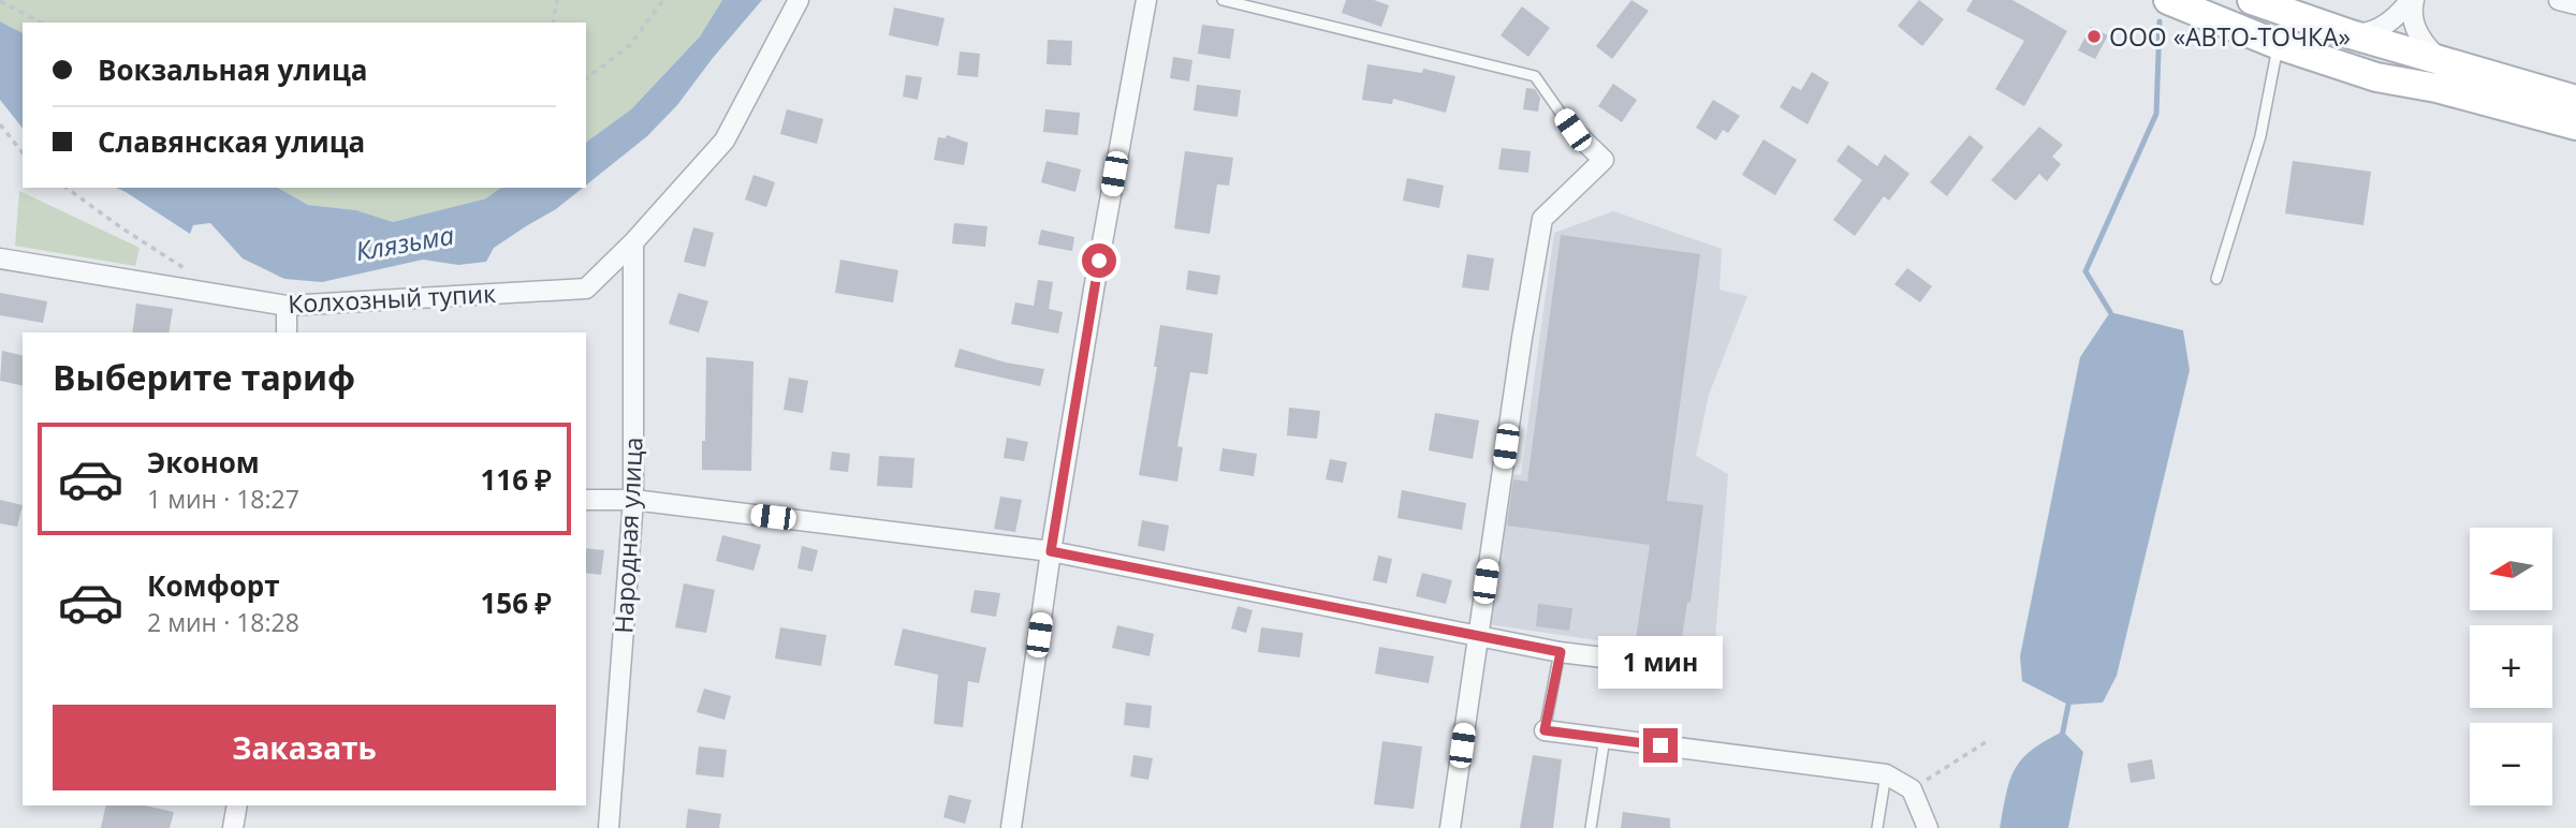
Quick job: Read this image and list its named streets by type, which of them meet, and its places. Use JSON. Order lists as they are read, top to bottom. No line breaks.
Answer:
{"streets":{"street":["Колхозный тупик","Народная улица"]},"crossings":[["Колхозный тупик","Народная улица"]],"water":["Клязьма"],"places":["ООО «АВТО-ТОЧКА»"],"north":"left","page":{"banner":["Вокзальная улица","Славянская улица"],"heading":"Выберите тариф","list":[{"name":"Эконом","note":"1 мин · 18:27","value":"116 ₽"},{"name":"Комфорт","note":"2 мин · 18:28","value":"156 ₽"}],"map_buttons":["+","−"],"bubble":"1 мин","buttons":"Заказать"}}
